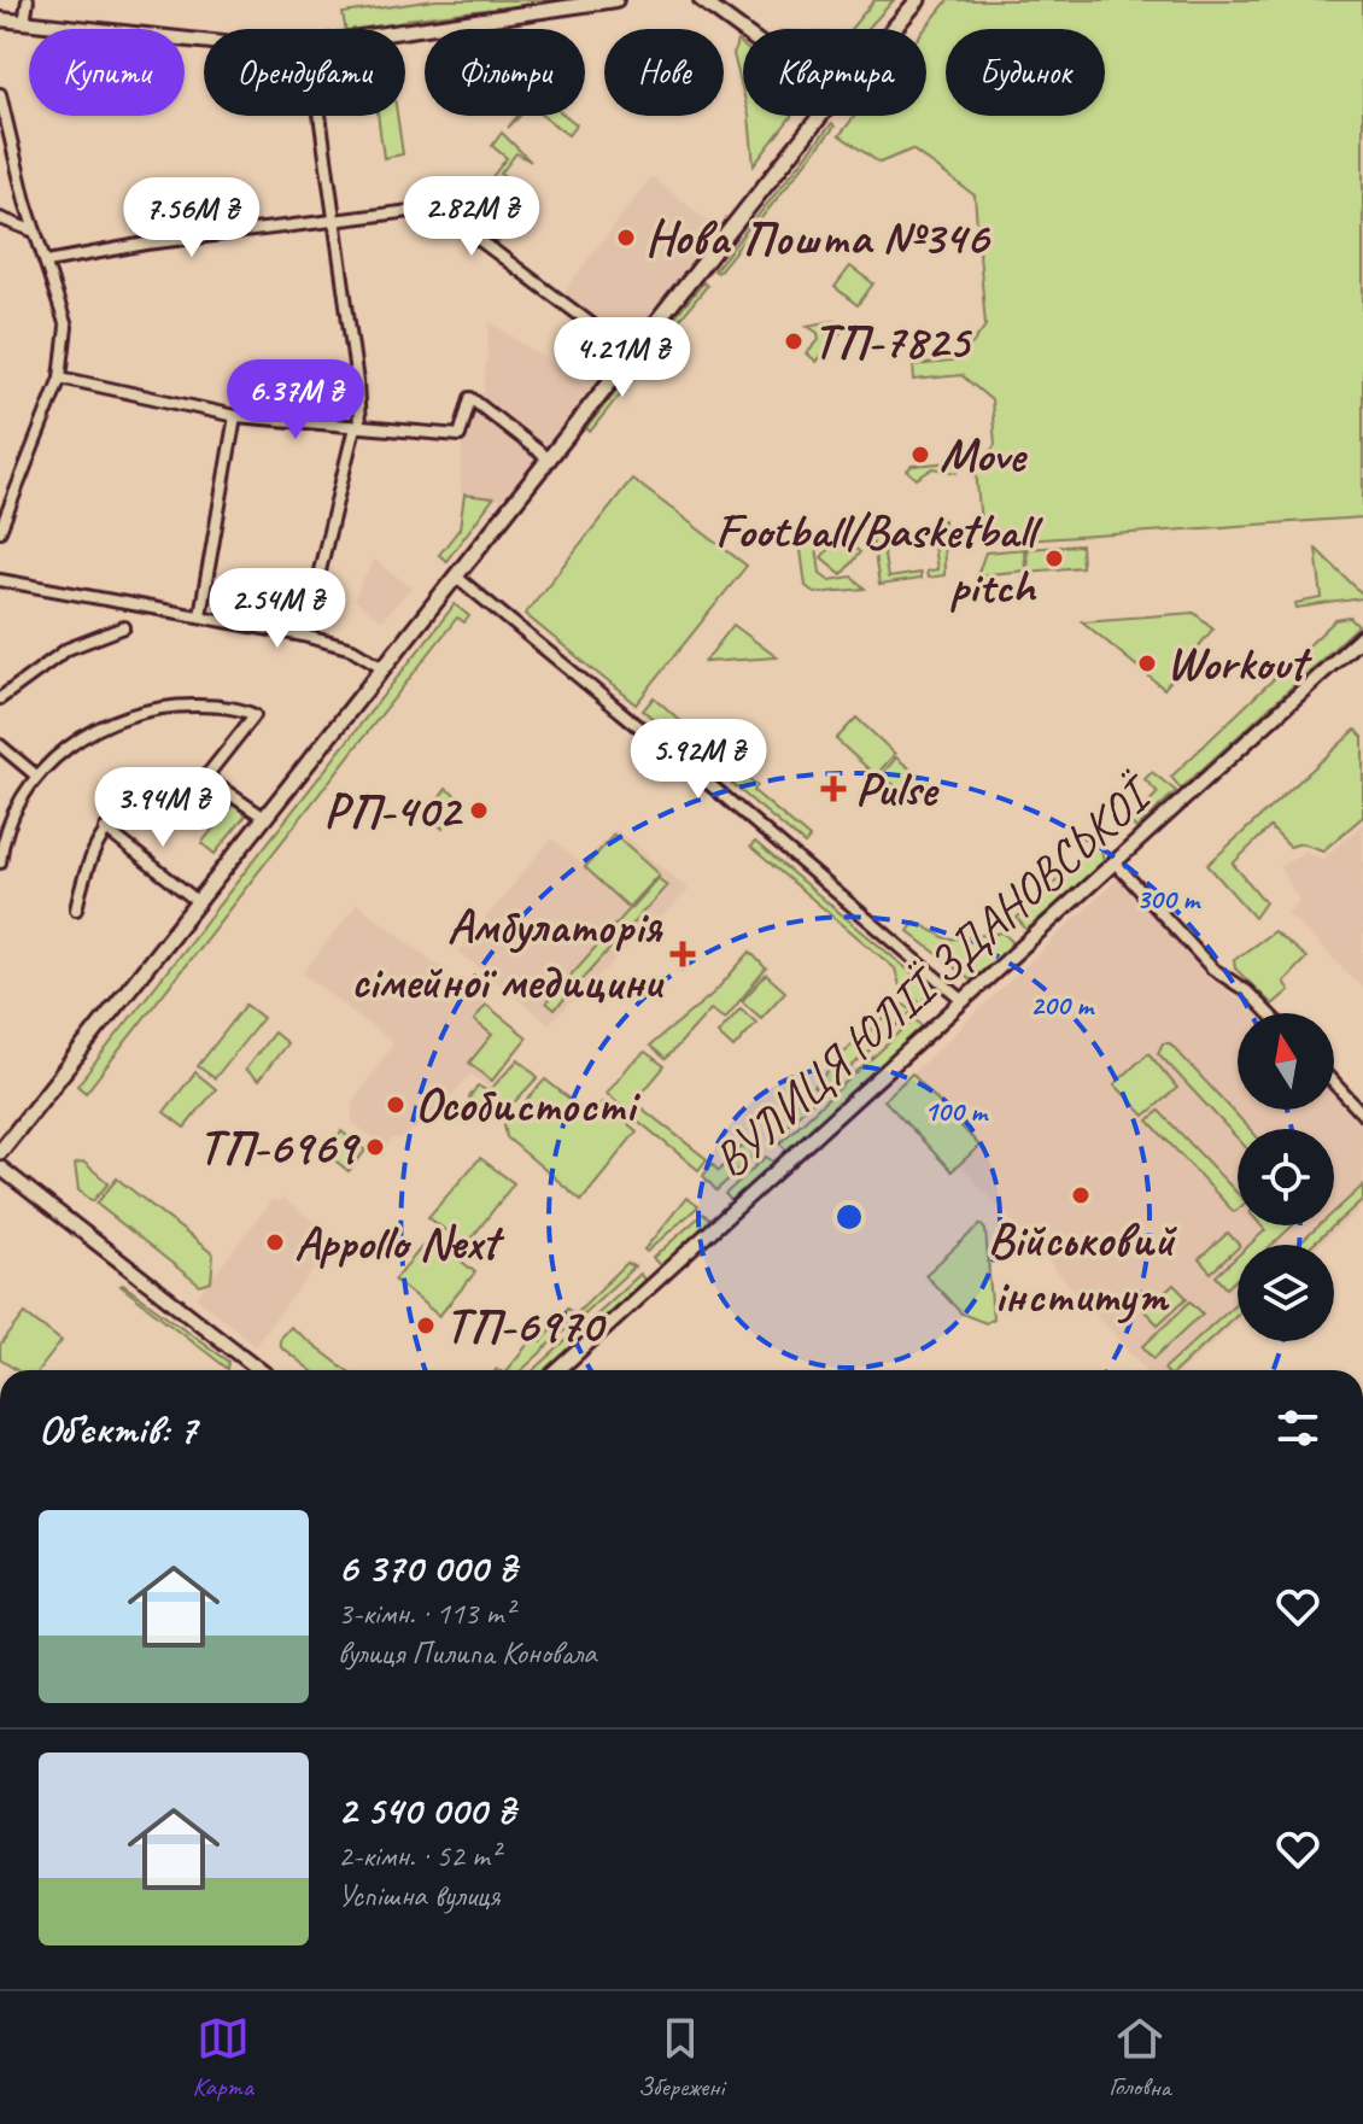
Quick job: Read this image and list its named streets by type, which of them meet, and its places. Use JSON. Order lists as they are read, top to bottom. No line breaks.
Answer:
{"streets":{"street":["ВУЛИЦЯ ЮЛІЇ ЗДАНОВСЬКОЇ"]},"places":{"other":["Нова Пошта №346","ТП-7825","Move","Football/Basketball pitch","Workout","РП-402","Особистості","ТП-6969","Військовий інститут","Appollo Next","ТП-6970"],"health":["Pulse","Амбулаторія сімейної медицини"]},"north":"top","page":{"chip":["Купити","Орендувати","Фільтри","Нове","Квартира","Будинок"],"price":["2.82M ₴","7.56M ₴","4.21M ₴","6.37M ₴","2.54M ₴","5.92M ₴","3.94M ₴"],"heading":"Об’єктів: 7","list":[{"name":"6 370 000 ₴","note":"3-кімн. · 113 m² · вулиця Пилипа Коновала"},{"name":"2 540 000 ₴","note":"2-кімн. · 52 m² · Успішна вулиця"}],"tabs":["Карта","Збережені","Головна"]},"rings":["300 m","200 m","100 m"]}
